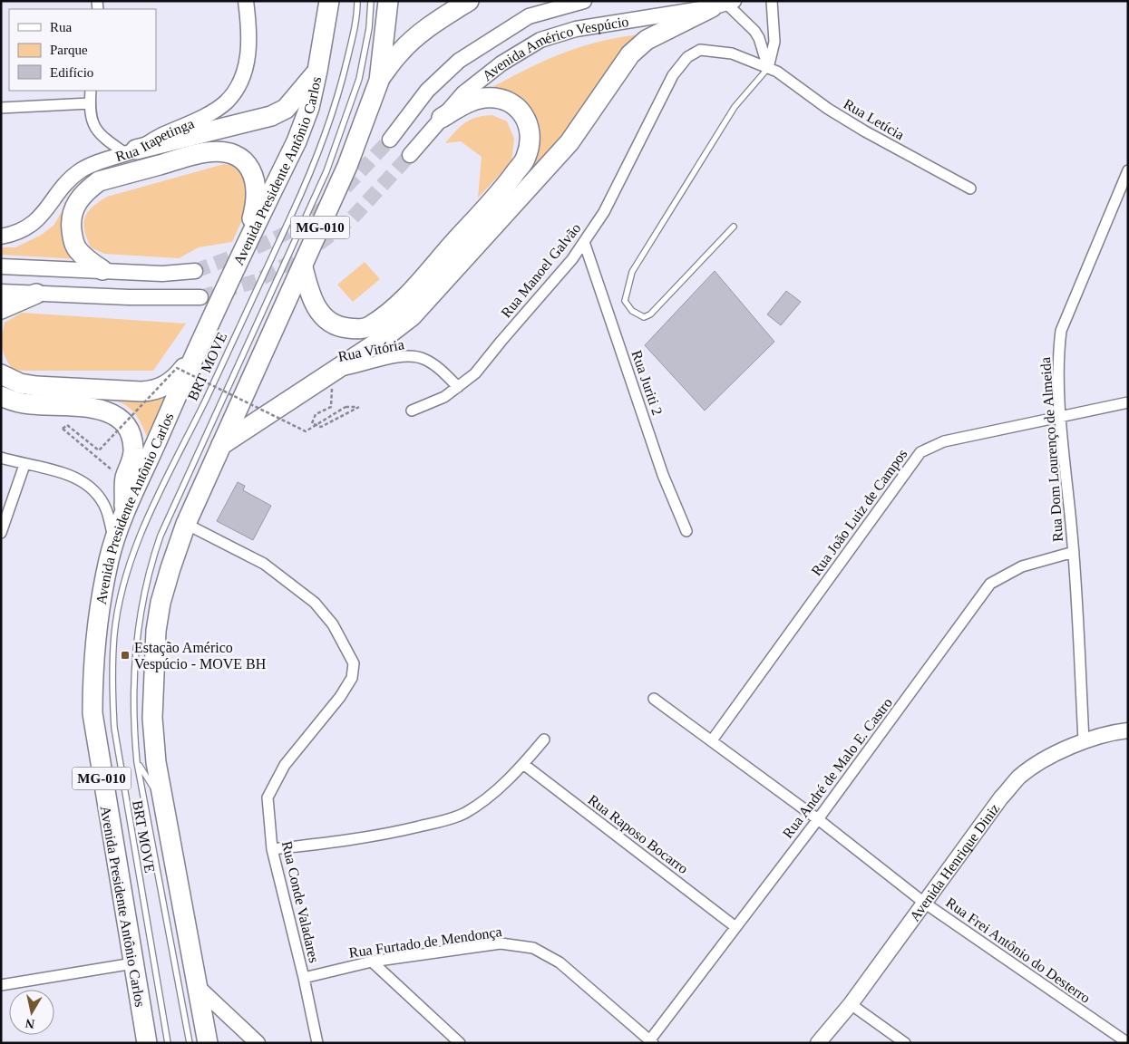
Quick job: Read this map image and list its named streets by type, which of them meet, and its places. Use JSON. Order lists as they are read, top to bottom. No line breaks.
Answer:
{"streets":{"highway":["Avenida Presidente Antônio Carlos","MG-010"],"main road":["Avenida Américo Vespúcio","Rua Itapetinga","Avenida Henrique Diniz"],"street":["Rua Letícia","Rua Manoel Galvão","Rua Vitória","Rua Juriti 2","Rua Dom Lourenço de Almeida","Rua João Luiz de Campos","Rua André de Malo E. Castro","Rua Raposo Bocarro","Rua Conde Valadares","Rua Furtado de Mendonça","Rua Frei Antônio do Desterro"],"lane":["BRT MOVE"]},"crossings":[["Rua Letícia","Rua Manoel Galvão"],["MG-010","Rua Conde Valadares"],["Rua Manoel Galvão","Rua Vitória"],["Rua Manoel Galvão","Rua Juriti 2"],["Rua Dom Lourenço de Almeida","Rua João Luiz de Campos"],["Rua Dom Lourenço de Almeida","Rua André de Malo E. Castro"],["Rua Dom Lourenço de Almeida","Avenida Henrique Diniz"],["Rua João Luiz de Campos","Rua Frei Antônio do Desterro"],["Rua André de Malo E. Castro","Rua Raposo Bocarro"],["Rua André de Malo E. Castro","Rua Furtado de Mendonça"],["Rua André de Malo E. Castro","Rua Frei Antônio do Desterro"],["Avenida Henrique Diniz","Rua Frei Antônio do Desterro"],["Rua Conde Valadares","Rua Furtado de Mendonça"]],"places":{"transit":["Estação Américo Vespúcio - MOVE BH"]},"legend":["Rua","Parque","Edifício"],"north":"bottom"}
